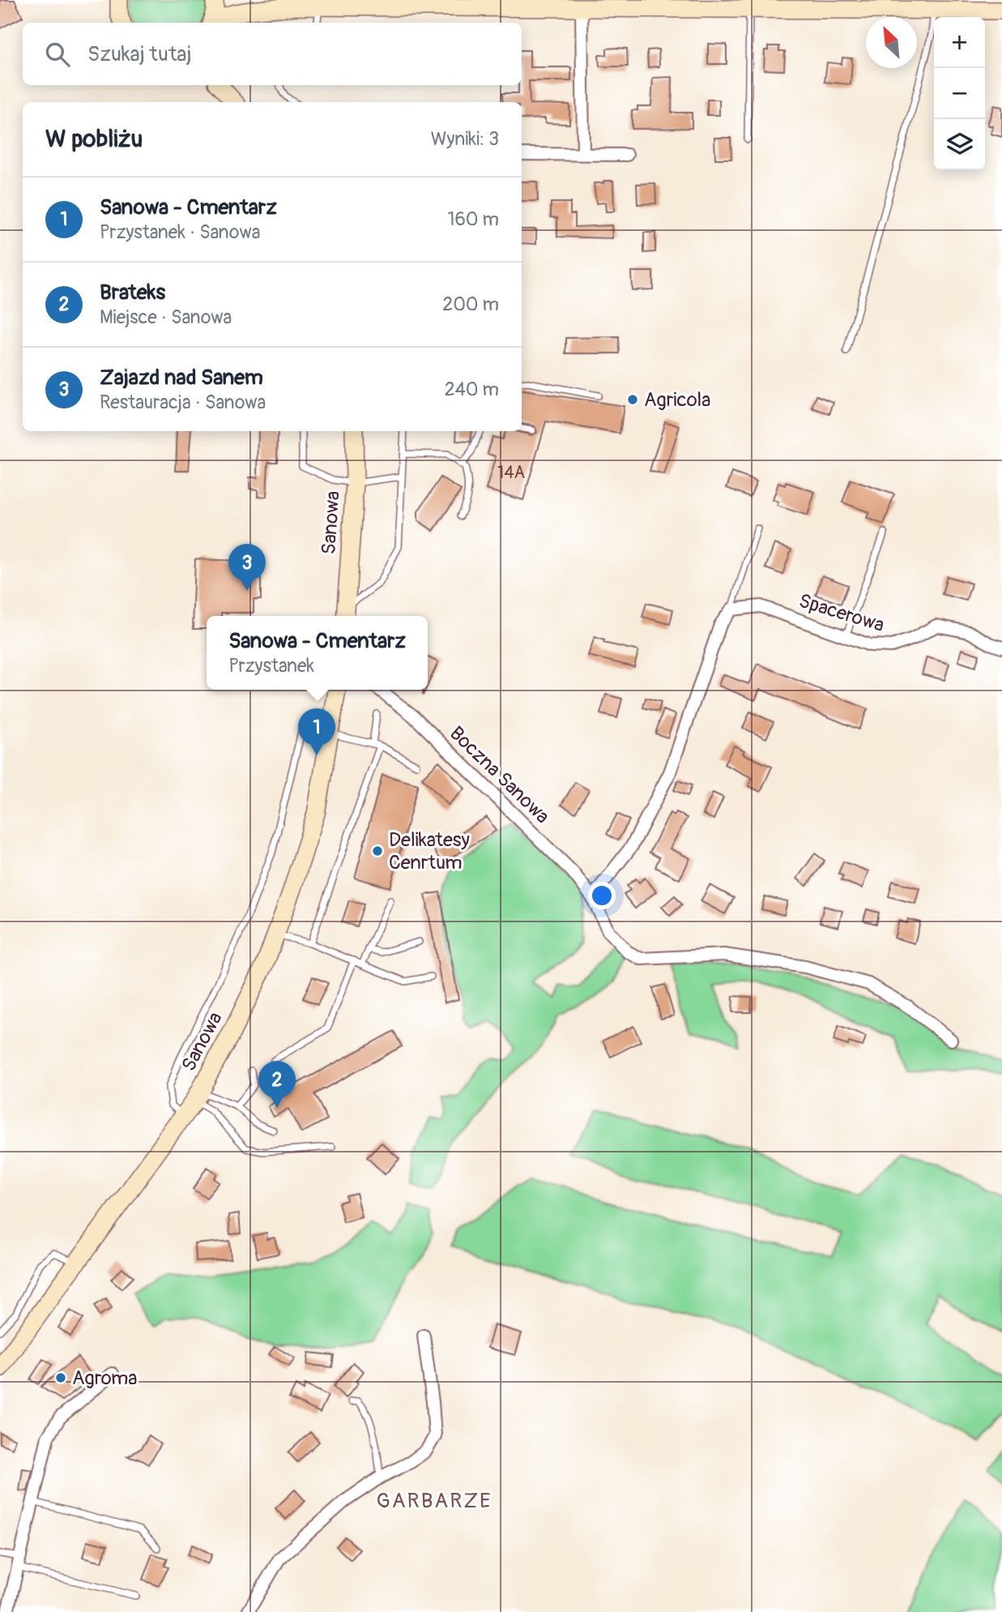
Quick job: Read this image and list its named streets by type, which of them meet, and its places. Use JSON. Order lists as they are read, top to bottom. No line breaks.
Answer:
{"streets":{"main road":["Sanowa"],"street":["Spacerowa","Boczna Sanowa"]},"districts":["GARBARZE"],"places":["Agricola","Delikatesy Cenrtum","Agroma"],"house_numbers":["14A"],"north":"top left","page":{"map_buttons":["+","−"],"search":"Szukaj tutaj","heading":["W pobliżu","Wyniki: 3"],"list":[{"mark":"1","name":"Sanowa - Cmentarz","note":"Przystanek · Sanowa","value":"160 m"},{"mark":"2","name":"Brateks","note":"Miejsce · Sanowa","value":"200 m"},{"mark":"3","name":"Zajazd nad Sanem","note":"Restauracja · Sanowa","value":"240 m"}],"pins":["3","1","2"],"popup":["Sanowa - Cmentarz","Przystanek"]}}
